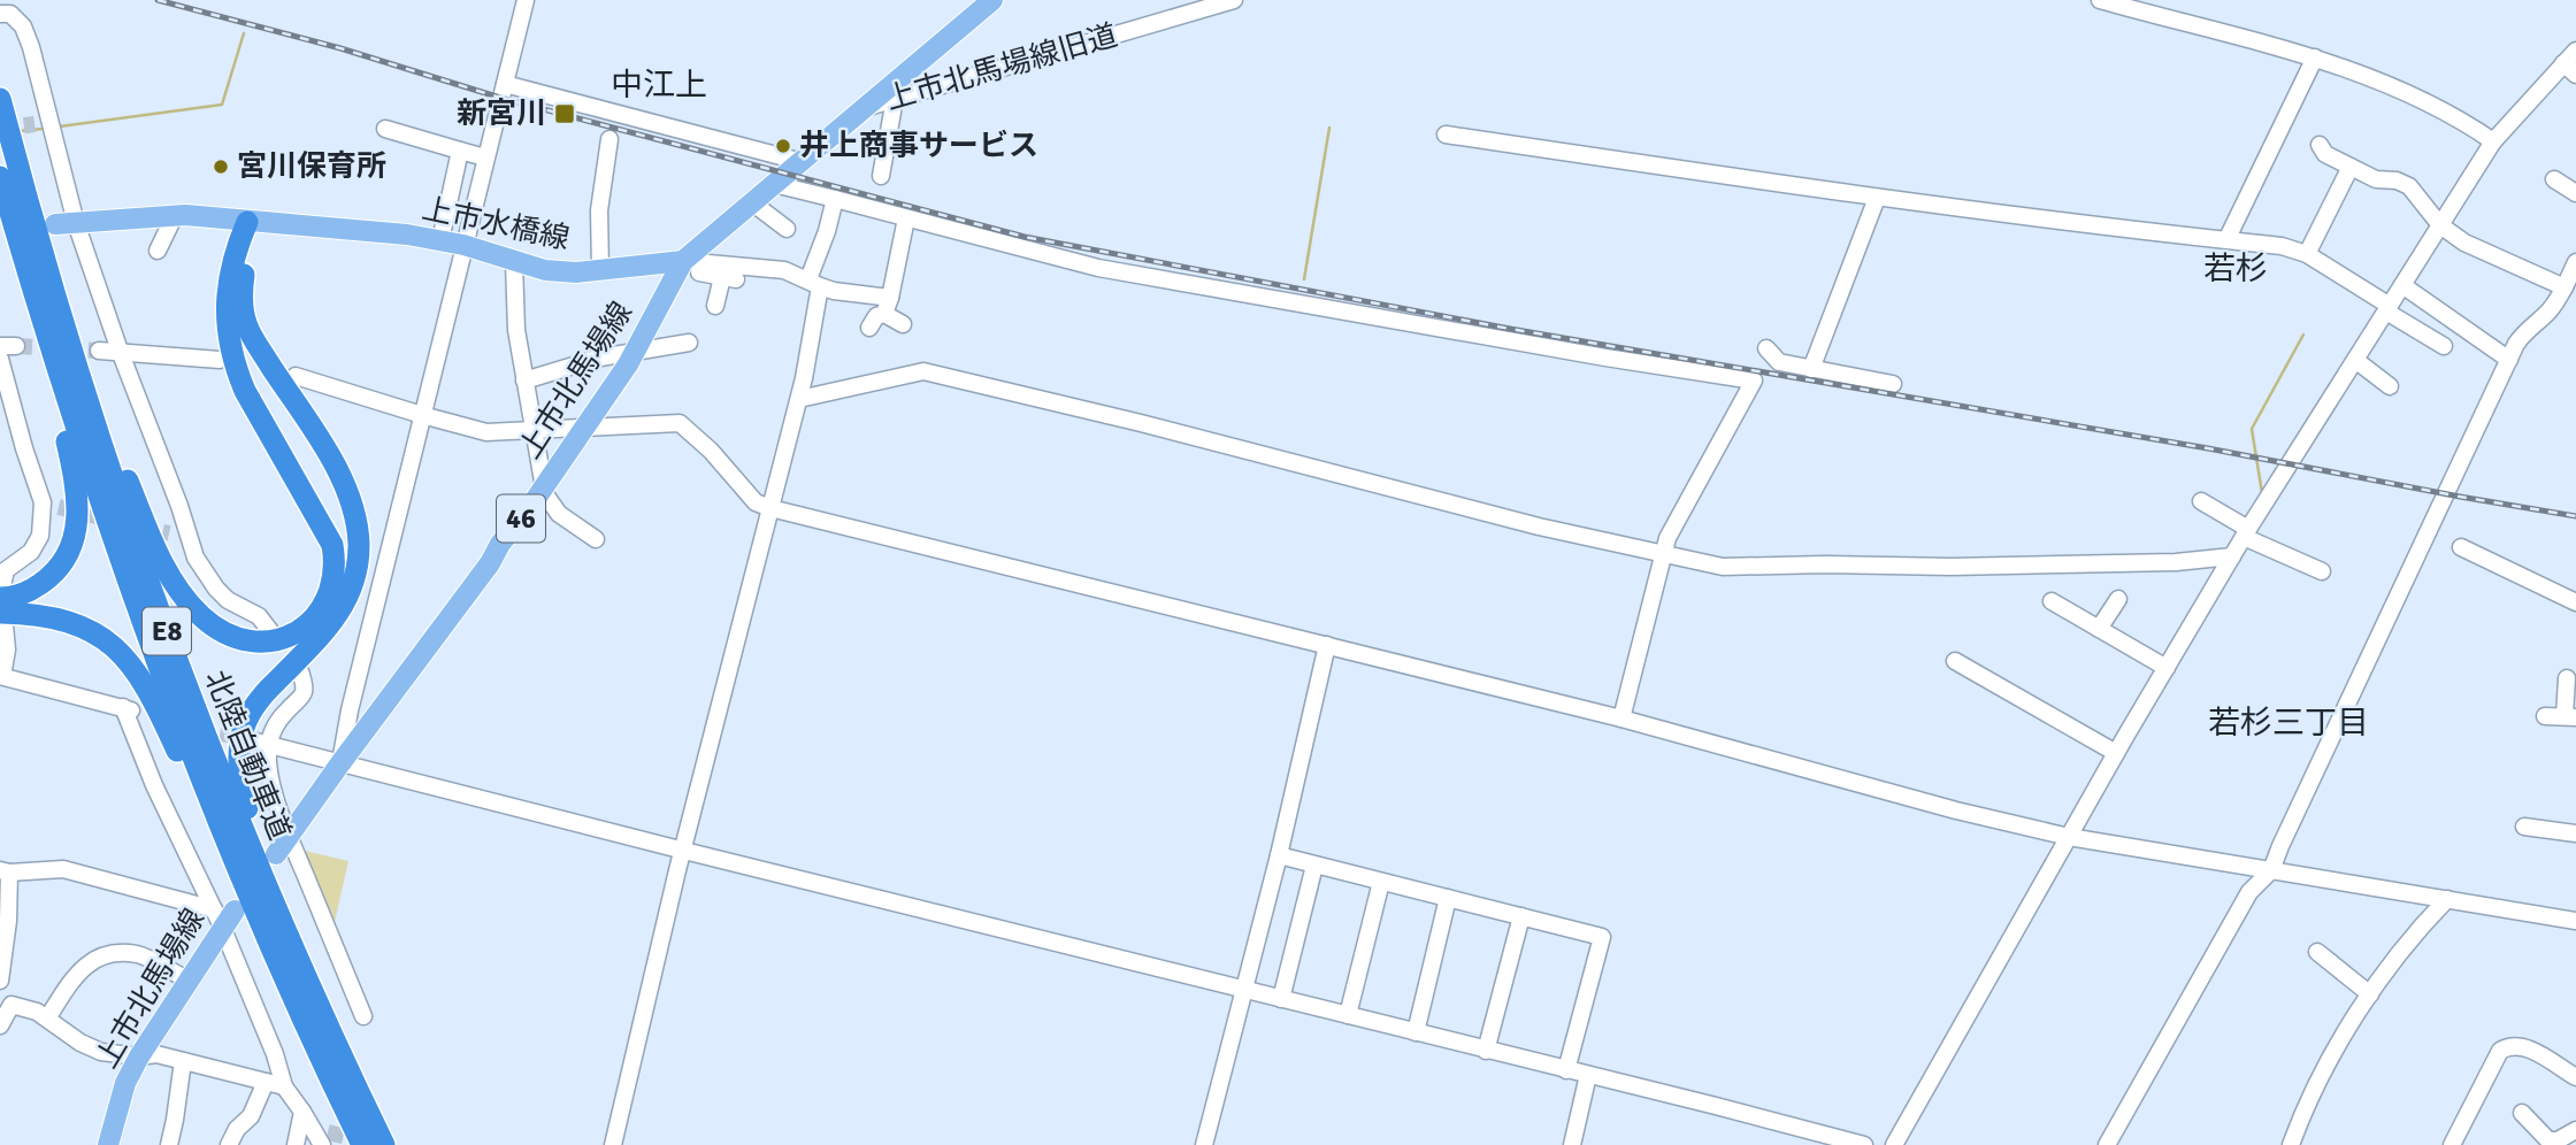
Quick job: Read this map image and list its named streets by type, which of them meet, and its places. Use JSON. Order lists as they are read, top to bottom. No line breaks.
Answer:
{"streets":{"highway":["E8","北陸自動車道"],"main road":["上市水橋線","上市北馬場線","46"],"street":["上市北馬場線旧道"]},"crossings":[["上市北馬場線旧道","上市北馬場線"],["上市水橋線","上市北馬場線"]],"districts":["中江上","若杉","若杉三丁目"],"places":{"transit":["新宮川"],"other":["井上商事サービス","宮川保育所"]}}
